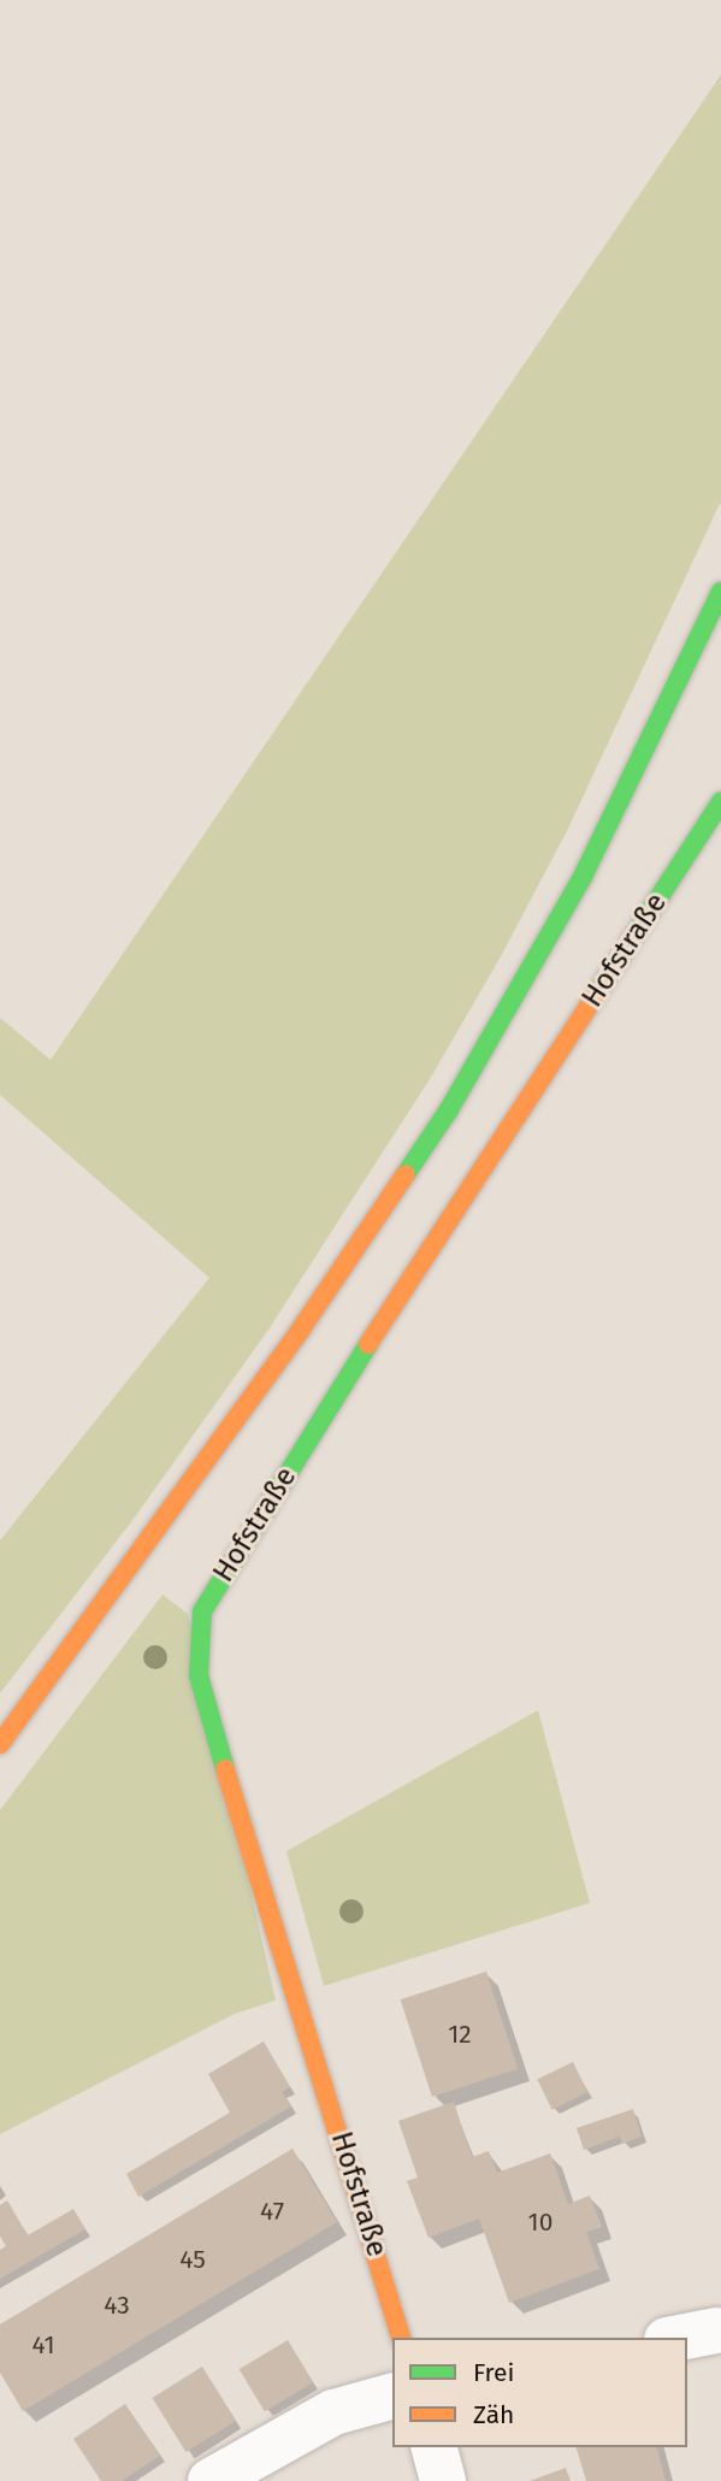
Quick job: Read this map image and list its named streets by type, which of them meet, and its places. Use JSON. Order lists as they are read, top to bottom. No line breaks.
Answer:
{"streets":{"street":["Hofstraße"]},"house_numbers":["12","47","10","45","43","41"],"legend":["Frei","Zäh"]}
